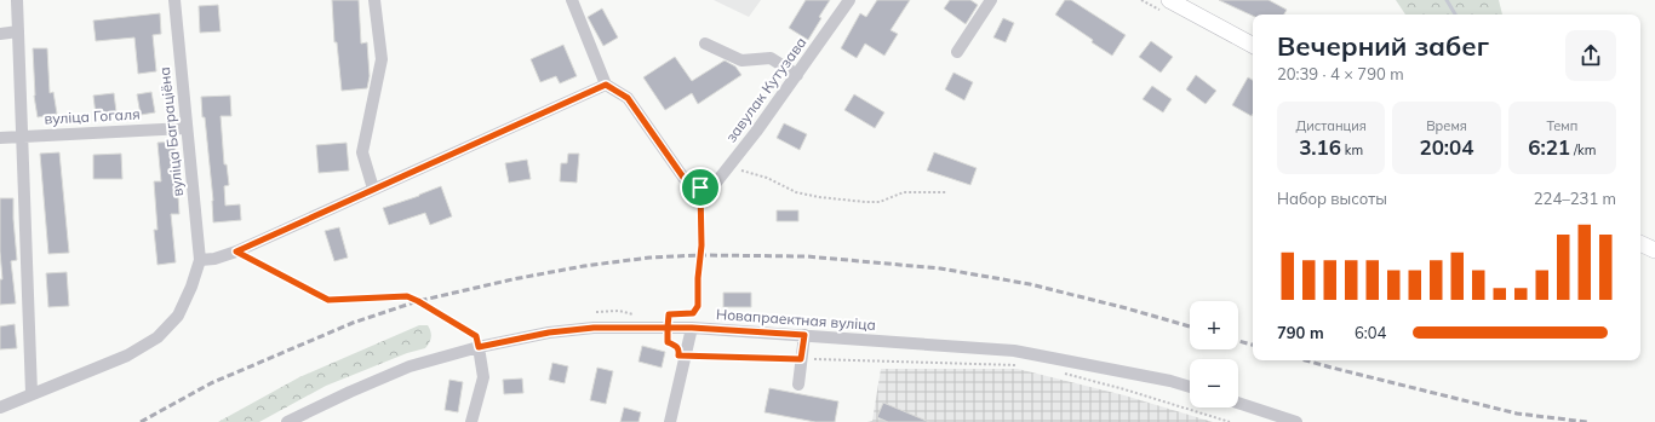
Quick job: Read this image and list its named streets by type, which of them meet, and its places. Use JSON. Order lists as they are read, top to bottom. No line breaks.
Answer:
{"streets":{"street":["завулак Кутузава","вуліца Гогаля","вуліца Баграціёна","Новапраектная вуліца"]},"crossings":[["вуліца Гогаля","вуліца Баграціёна"]],"page":{"heading":["Вечерний забег","20:39 · 4 × 790 m"],"stats":[["Дистанция","3.16 km"],["Время","20:04"],["Темп","6:21 /km"]],"chart":["Набор высоты","224–231 m"],"map_buttons":["+","−"],"list":[{"name":"790 m","note":"6:04"}]}}
